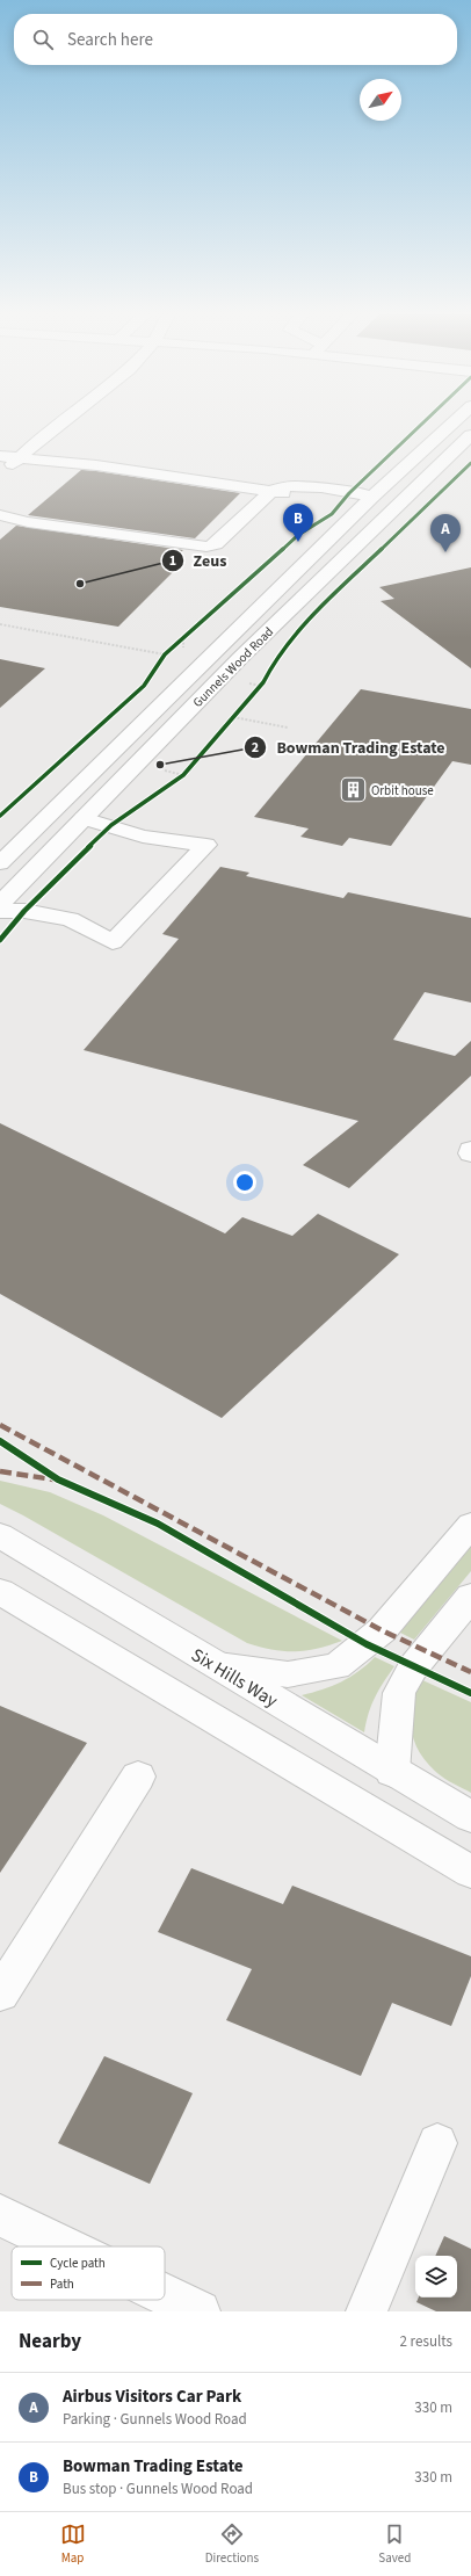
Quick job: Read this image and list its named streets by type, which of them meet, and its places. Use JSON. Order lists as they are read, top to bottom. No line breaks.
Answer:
{"streets":{"main road":["Gunnels Wood Road","Six Hills Way"]},"places":{"other":["Zeus","Bowman Trading Estate"],"building":["Orbit house"]},"legend":["Cycle path","Path"],"north":"top right","page":{"search":"Search here","pins":["B","A"],"heading":["Nearby","2 results"],"list":[{"mark":"A","name":"Airbus Visitors Car Park","note":"Parking · Gunnels Wood Road","value":"330 m"},{"mark":"B","name":"Bowman Trading Estate","note":"Bus stop · Gunnels Wood Road","value":"330 m"}],"nav":["Map","Directions","Saved"]}}
